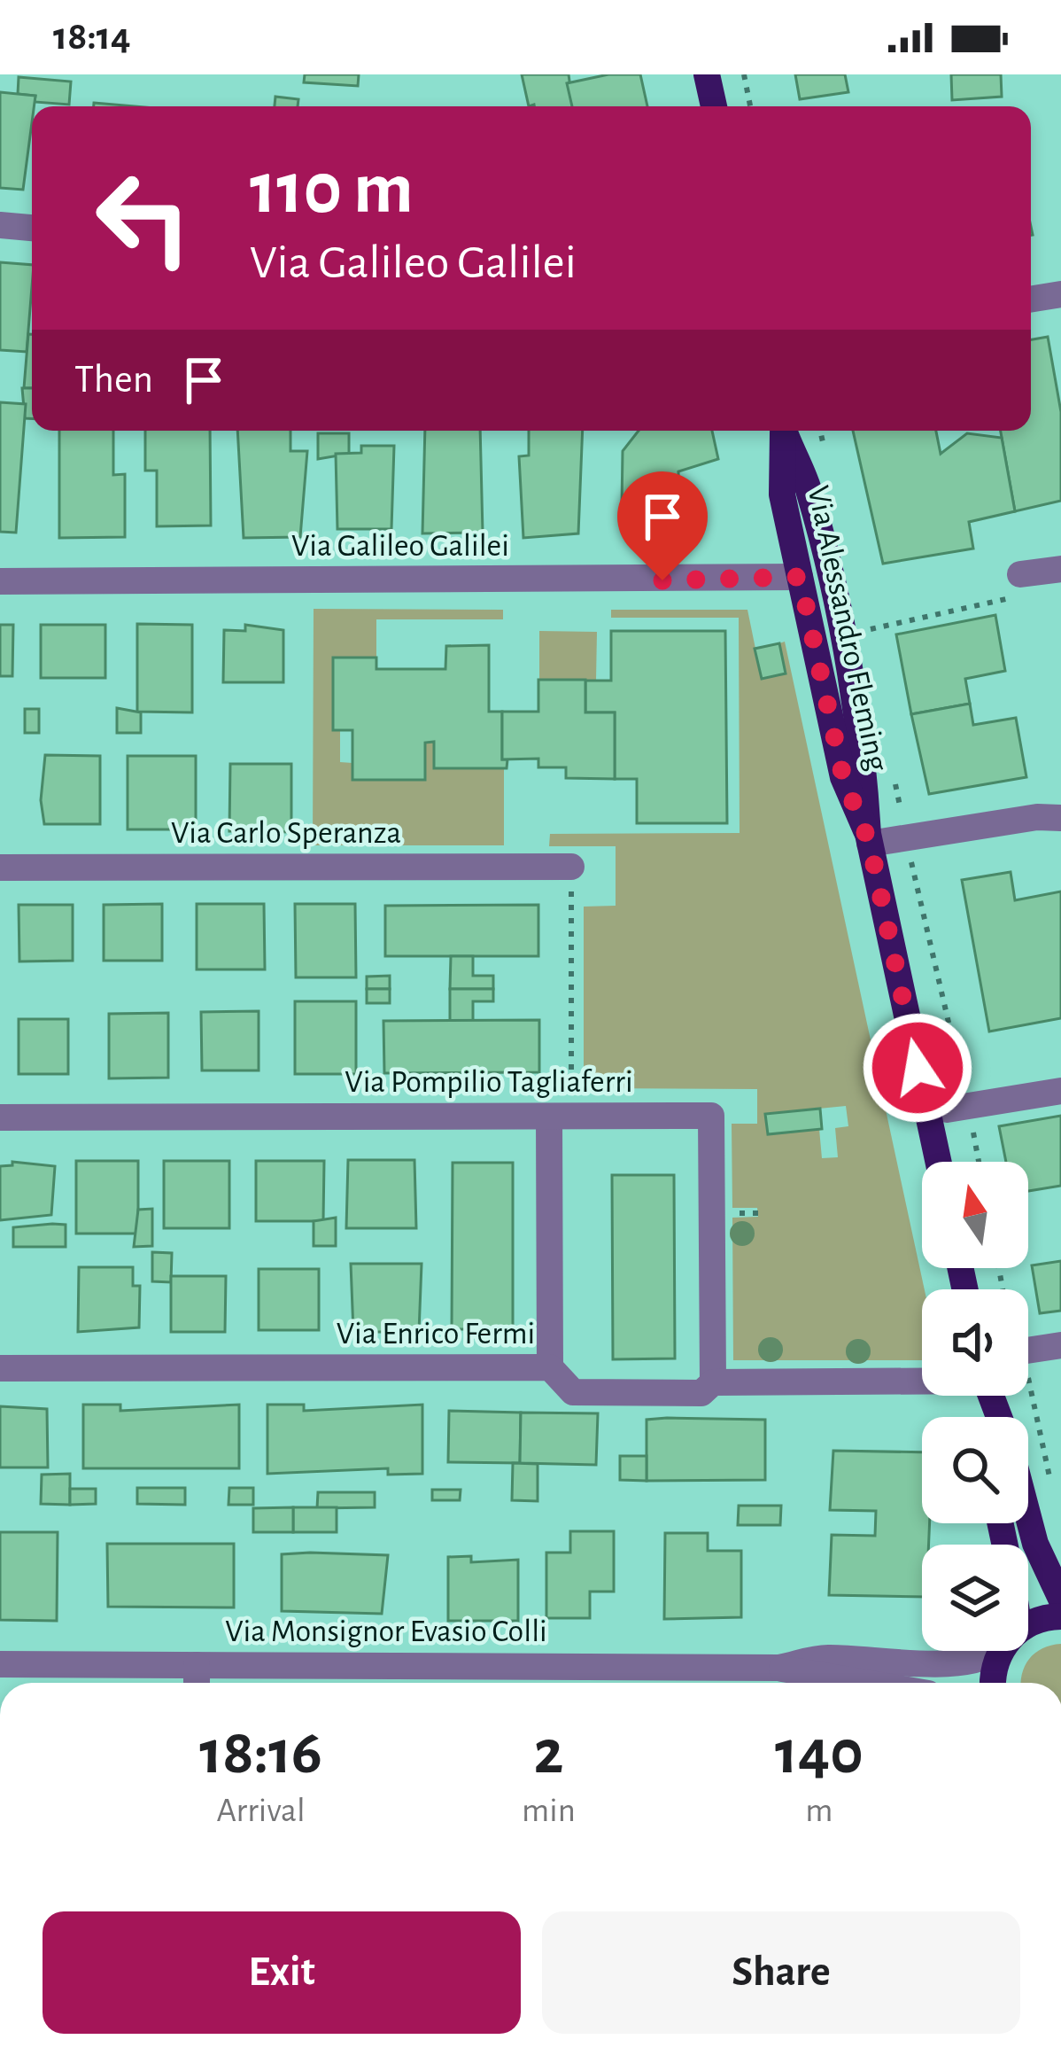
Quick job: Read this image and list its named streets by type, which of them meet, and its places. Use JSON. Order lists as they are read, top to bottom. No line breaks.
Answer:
{"streets":{"main road":["Via Alessandro Fleming"],"street":["Via Galileo Galilei","Via Carlo Speranza","Via Pompilio Tagliaferri","Via Enrico Fermi","Via Monsignor Evasio Colli"]},"crossings":[["Via Galileo Galilei","Via Alessandro Fleming"],["Via Pompilio Tagliaferri","Via Enrico Fermi"]],"north":"top","page":{"status":"18:14","turn":["110 m","Via Galileo Galilei"],"then":"Then","eta":["18:16","Arrival","2","min","140","m"],"buttons":["Exit","Share"]}}
